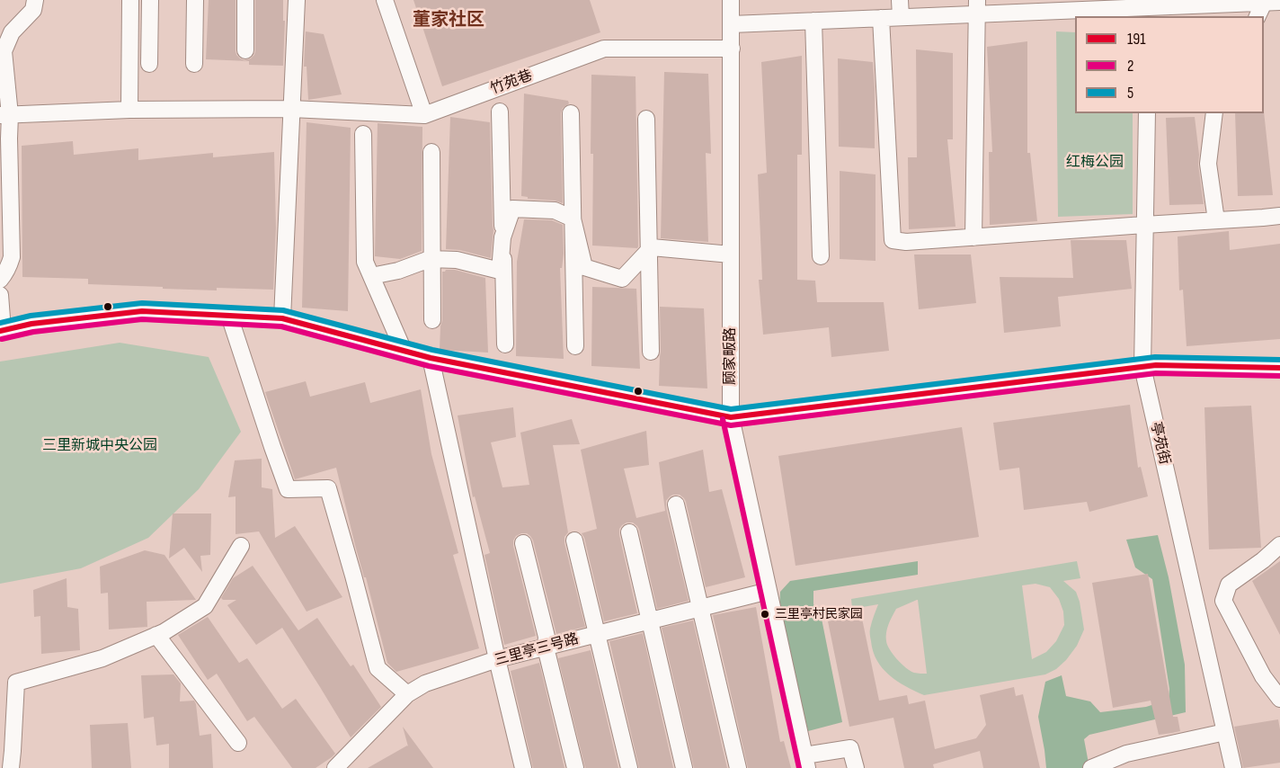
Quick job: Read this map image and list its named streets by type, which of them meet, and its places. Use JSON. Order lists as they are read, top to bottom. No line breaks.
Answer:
{"streets":{"street":["竹苑巷","顾家畈路","亭苑街","三里亭三号路"]},"crossings":[["竹苑巷","顾家畈路"],["顾家畈路","三里亭三号路"]],"districts":["董家社区"],"parks":["红梅公园","三里新城中央公园"],"places":["三里亭村民家园"],"lines":["transit line 5","transit line 191","transit line 2"],"legend":["191","2","5"]}
